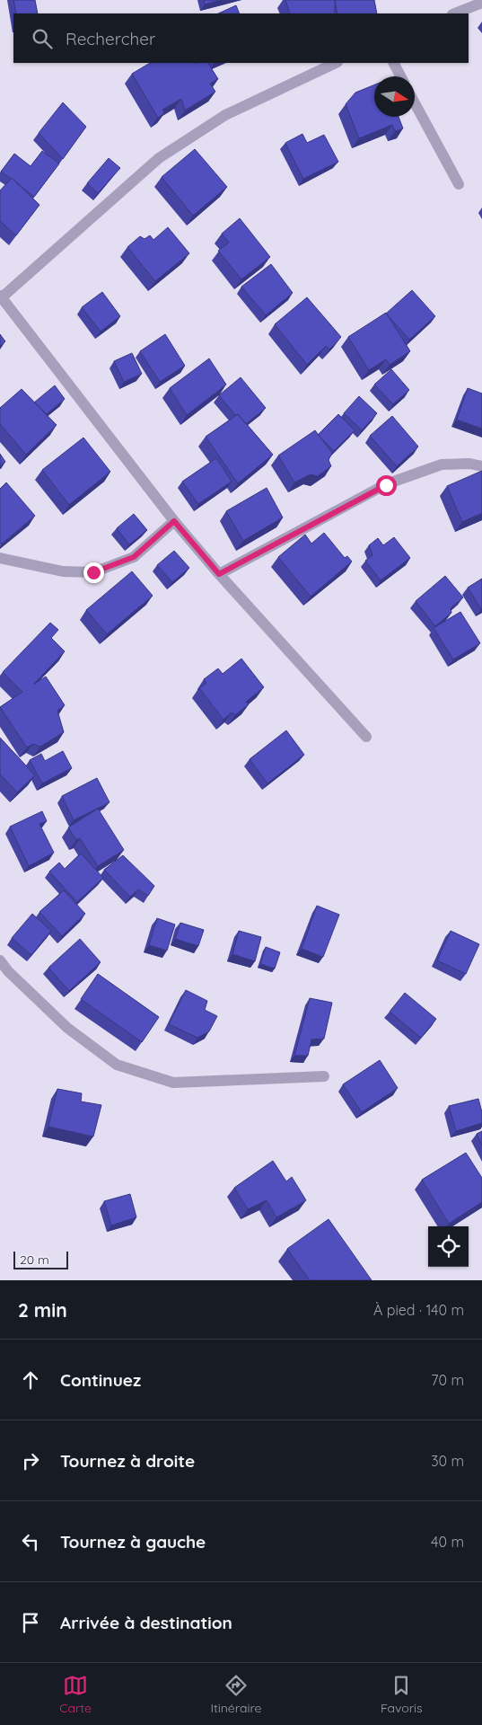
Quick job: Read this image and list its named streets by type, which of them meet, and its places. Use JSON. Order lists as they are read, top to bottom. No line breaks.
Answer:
{"scale_bar":"20 m","north":"right","page":{"search":"Rechercher","scale":"20 m","heading":["2 min","À pied · 140 m"],"list":[["Continuez","70 m"],["Tournez à droite","30 m"],["Tournez à gauche","40 m"],"Arrivée à destination"],"nav":["Carte","Itinéraire","Favoris"]}}
